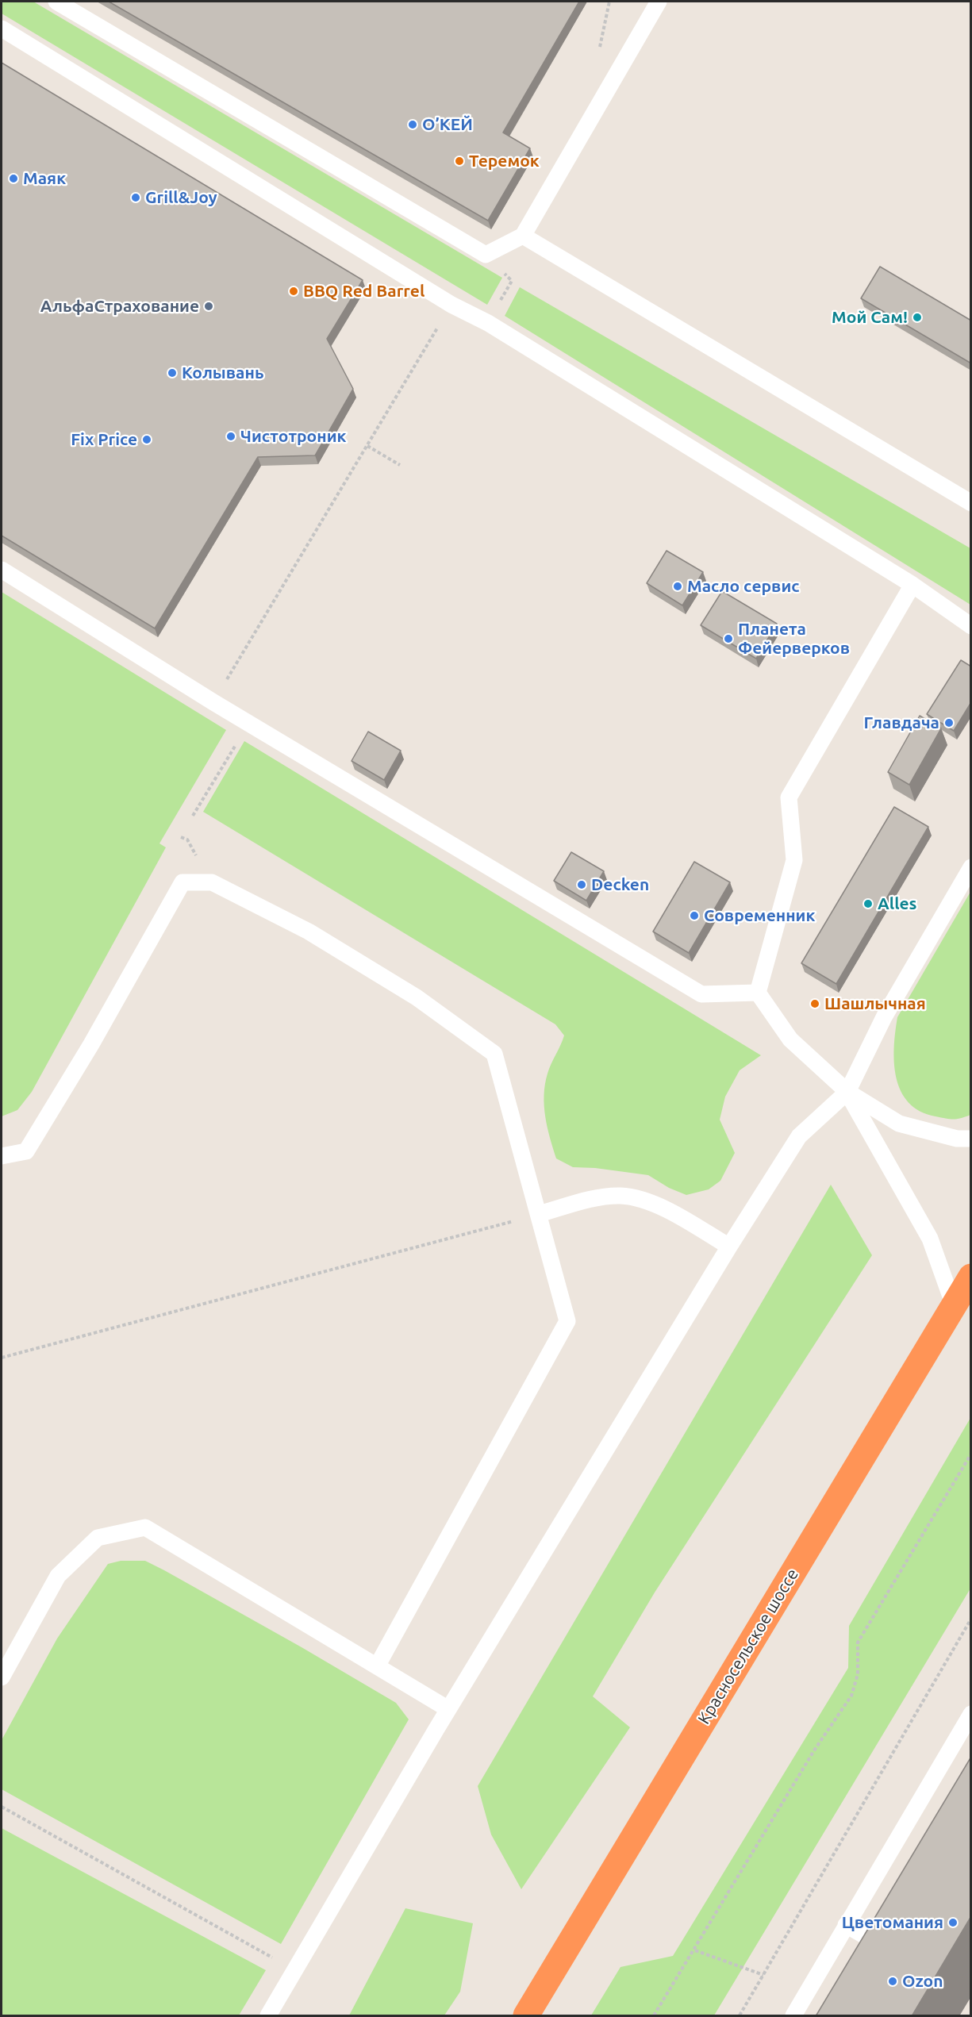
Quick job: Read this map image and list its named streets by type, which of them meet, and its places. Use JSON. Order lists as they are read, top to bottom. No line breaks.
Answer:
{"streets":{"highway":["Красносельское шоссе"]},"places":["О’КЕЙ","Теремок","Маяк","Grill&Joy","BBQ Red Barrel","АльфаСтрахование","Мой Сам!","Колывань","Чистотроник","Fix Price","Масло сервис","Планета Фейерверков","Главдача","Decken","Alles","Современник","Шашлычная","Цветомания","Ozon"]}
